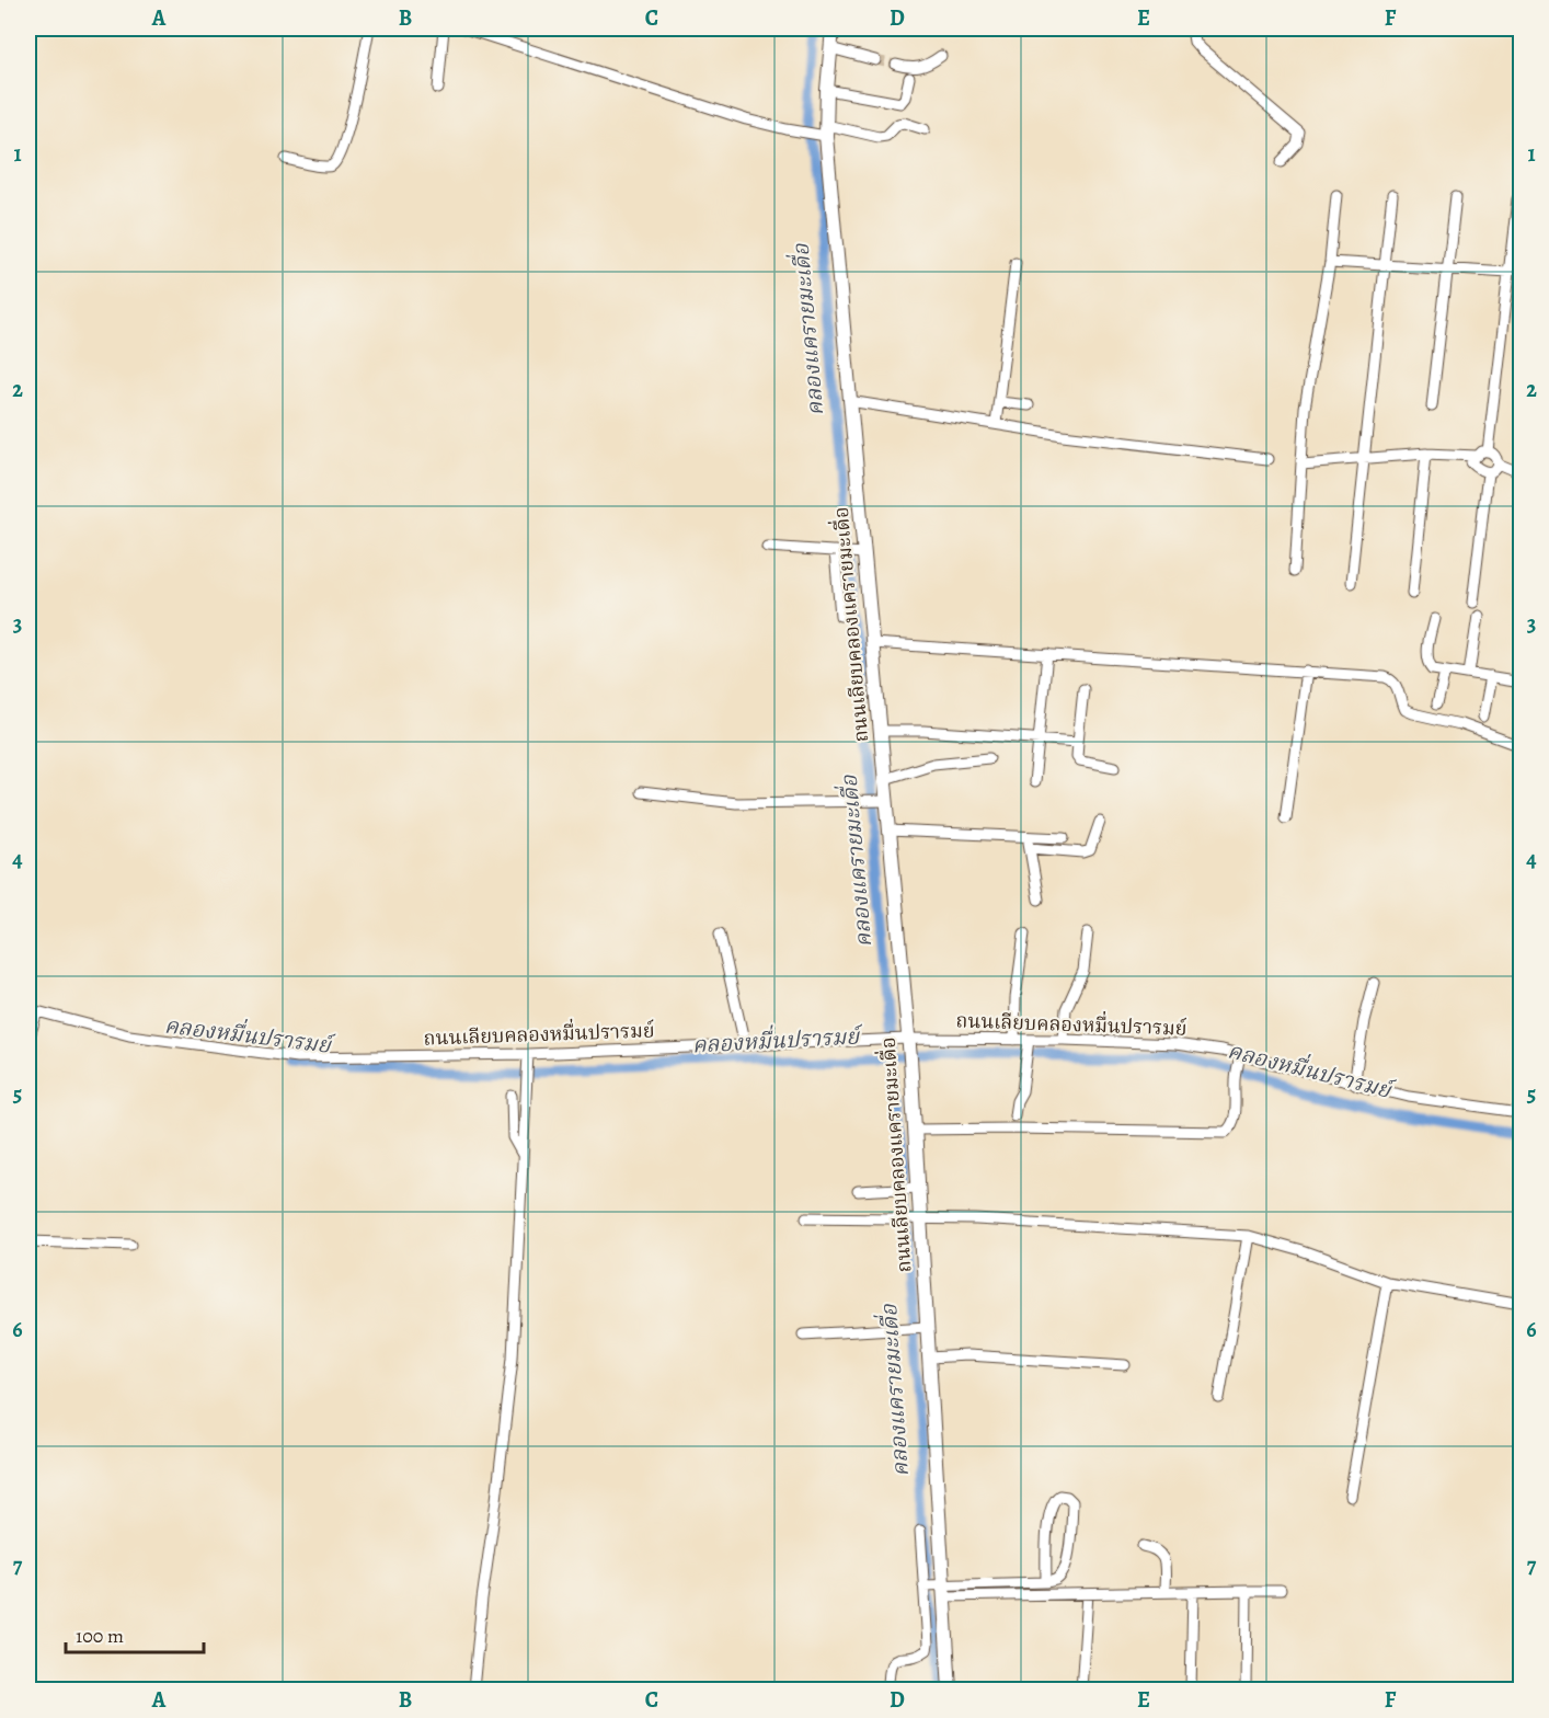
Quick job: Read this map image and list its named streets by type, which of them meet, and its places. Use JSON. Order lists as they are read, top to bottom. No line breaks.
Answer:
{"streets":{"street":["ถนนเลียบคลองแครายมะเดื่อ","ถนนเลียบคลองหมื่นปรารมย์"]},"crossings":[["ถนนเลียบคลองแครายมะเดื่อ","ถนนเลียบคลองหมื่นปรารมย์"]],"water":["คลองแครายมะเดื่อ","คลองหมื่นปรารมย์"],"scale_bar":"100 m","grid":{"columns":["A","B","C","D","E","F"],"rows":["1","2","3","4","5","6","7"]}}
